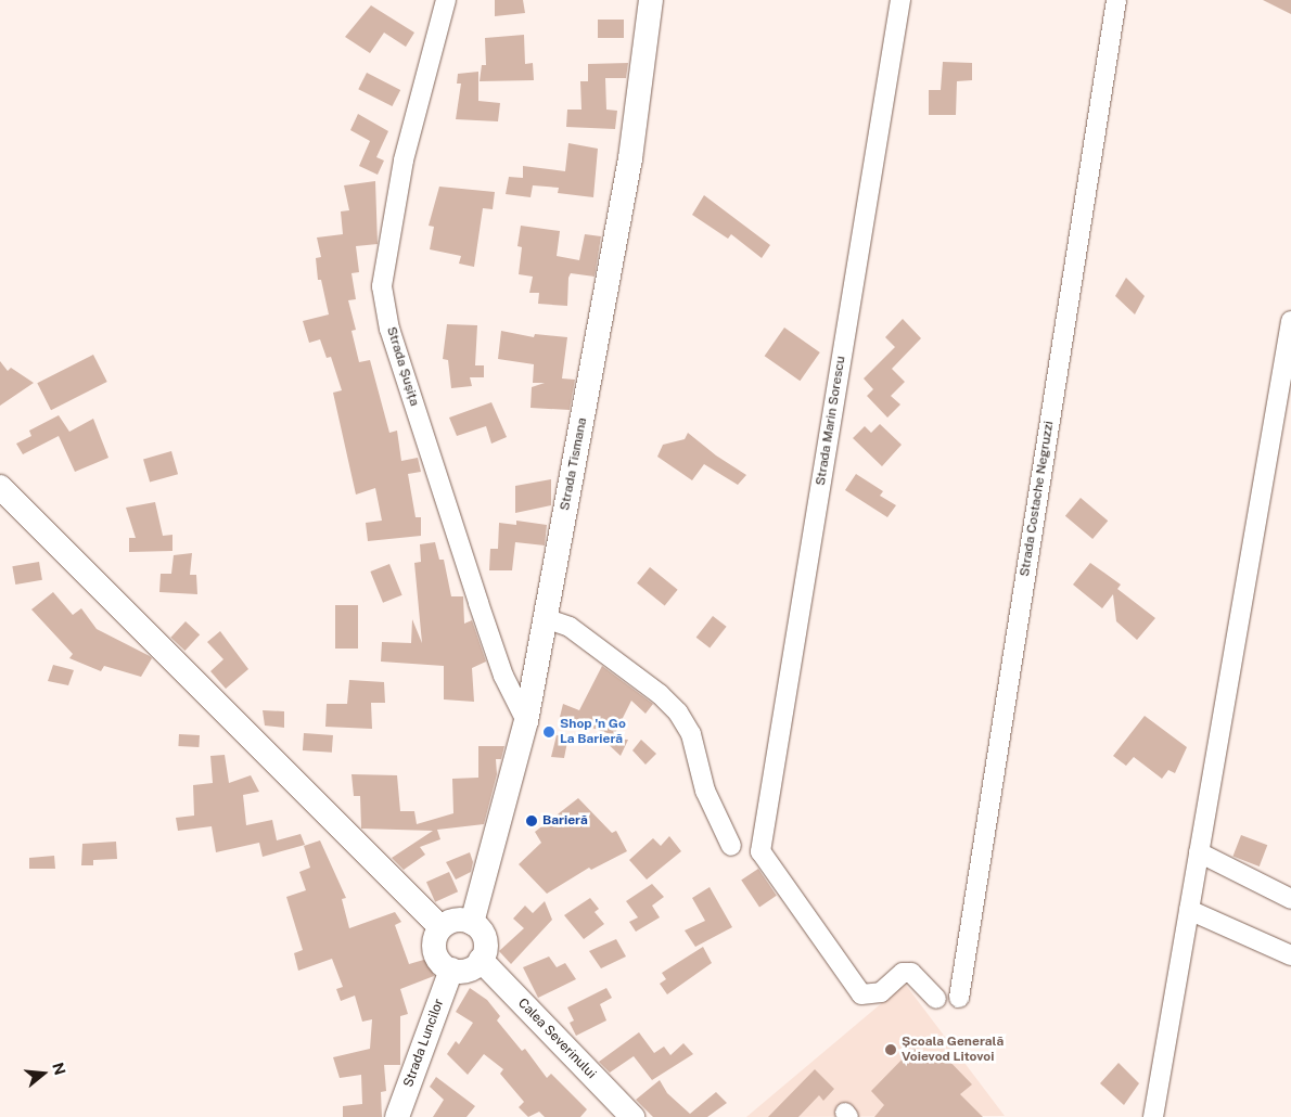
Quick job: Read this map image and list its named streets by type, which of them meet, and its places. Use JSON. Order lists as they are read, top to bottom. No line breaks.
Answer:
{"streets":{"main road":["Strada Tismana","Calea Severinului","Strada Luncilor"],"street":["Strada Șușița","Strada Marin Sorescu","Strada Costache Negruzzi"]},"crossings":[["Strada Șușița","Strada Tismana"],["Strada Tismana","Calea Severinului"],["Strada Tismana","Strada Luncilor"],["Calea Severinului","Strada Luncilor"]],"places":["Shop 'n Go La Barieră","Barieră","Școala Generală Voievod Litovoi"],"north":"right"}
